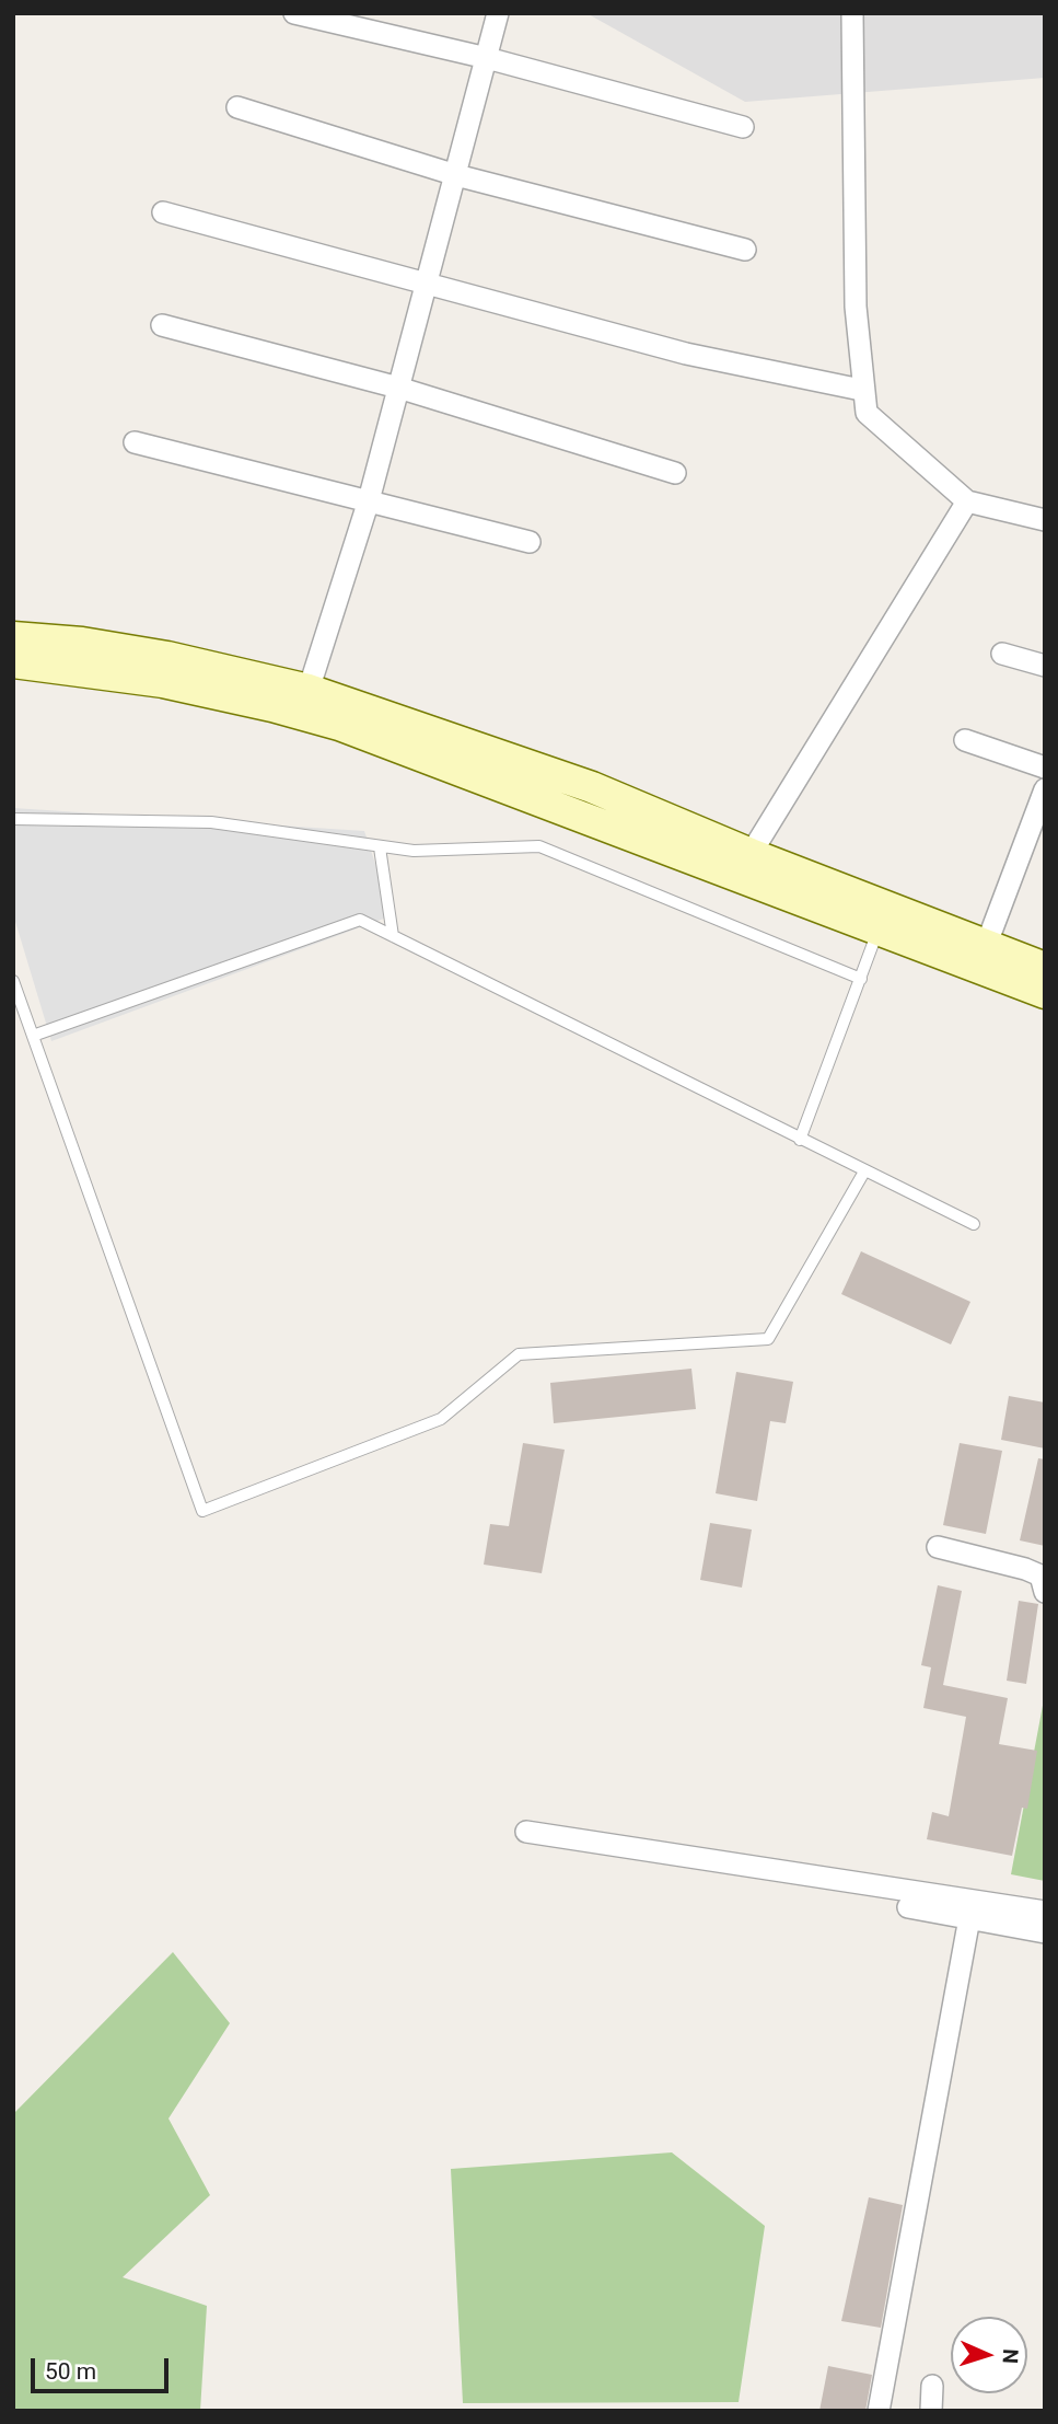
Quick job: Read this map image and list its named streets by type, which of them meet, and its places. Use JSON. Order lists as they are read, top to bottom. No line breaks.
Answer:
{"scale_bar":"50 m","north":"right"}
